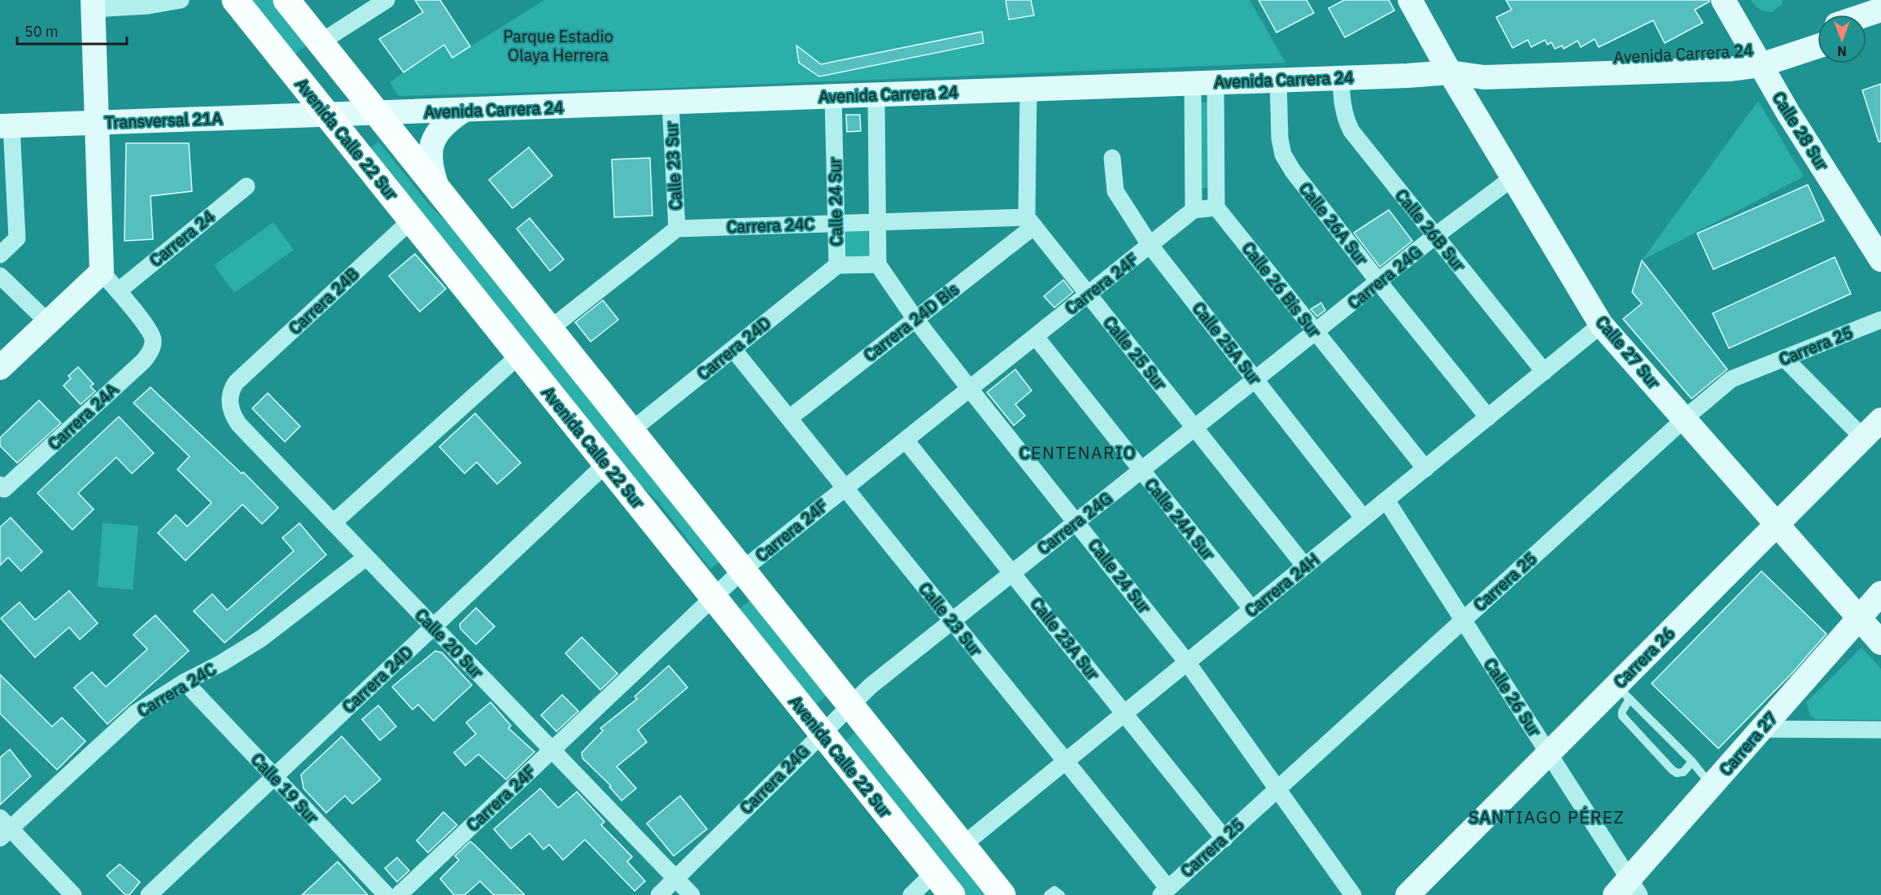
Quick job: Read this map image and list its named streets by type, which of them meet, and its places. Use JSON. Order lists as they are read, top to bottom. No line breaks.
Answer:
{"streets":{"main road":["Avenida Carrera 24","Transversal 21A","Calle 28 Sur","Avenida Calle 22 Sur","Calle 27 Sur","Carrera 26","Carrera 27"],"street":["Calle 23 Sur","Calle 24 Sur","Calle 26A Sur","Carrera 24C","Calle 26B Sur","Carrera 24","Carrera 24G","Carrera 24F","Calle 26 Bis Sur","Carrera 24B","Carrera 24D Bis","Calle 25A Sur","Carrera 25","Carrera 24D","Calle 25 Sur","Carrera 24A","Calle 24A Sur","Carrera 24H","Calle 23A Sur","Calle 20 Sur","Calle 26 Sur","Calle 19 Sur"]},"crossings":[["Avenida Carrera 24","Transversal 21A"],["Avenida Carrera 24","Calle 28 Sur"],["Avenida Carrera 24","Avenida Calle 22 Sur"],["Avenida Carrera 24","Calle 23 Sur"],["Avenida Carrera 24","Calle 24 Sur"],["Avenida Carrera 24","Calle 26A Sur"],["Avenida Carrera 24","Calle 26B Sur"],["Avenida Carrera 24","Calle 27 Sur"],["Transversal 21A","Avenida Calle 22 Sur"],["Avenida Calle 22 Sur","Carrera 24G"],["Avenida Calle 22 Sur","Carrera 24F"],["Avenida Calle 22 Sur","Carrera 24B"],["Avenida Calle 22 Sur","Carrera 24D"],["Calle 23 Sur","Carrera 24C"],["Calle 23 Sur","Carrera 24G"],["Calle 23 Sur","Carrera 24F"],["Calle 23 Sur","Carrera 24D Bis"],["Calle 23 Sur","Carrera 25"],["Calle 23 Sur","Carrera 24D"],["Calle 23 Sur","Carrera 24H"],["Calle 24 Sur","Carrera 24C"],["Calle 24 Sur","Carrera 24G"],["Calle 24 Sur","Carrera 24F"],["Calle 24 Sur","Carrera 24D Bis"],["Calle 24 Sur","Carrera 25"],["Calle 24 Sur","Carrera 24D"],["Calle 24 Sur","Carrera 24H"],["Calle 26A Sur","Carrera 24G"],["Calle 26A Sur","Carrera 24H"],["Carrera 24C","Carrera 24D Bis"],["Carrera 24C","Calle 25 Sur"],["Carrera 24C","Calle 20 Sur"],["Carrera 24C","Calle 19 Sur"],["Calle 26B Sur","Carrera 24G"],["Calle 26B Sur","Carrera 24H"],["Carrera 24","Carrera 24A"],["Carrera 24G","Calle 26 Bis Sur"],["Carrera 24G","Calle 25A Sur"],["Carrera 24G","Calle 27 Sur"],["Carrera 24G","Calle 25 Sur"],["Carrera 24G","Calle 24A Sur"],["Carrera 24G","Calle 23A Sur"],["Carrera 24G","Calle 20 Sur"],["Carrera 24F","Calle 25A Sur"],["Carrera 24F","Calle 25 Sur"],["Carrera 24F","Calle 24A Sur"],["Carrera 24F","Calle 23A Sur"],["Carrera 24F","Calle 20 Sur"],["Calle 26 Bis Sur","Carrera 24H"],["Carrera 24B","Calle 20 Sur"],["Carrera 24D Bis","Calle 25 Sur"],["Calle 25A Sur","Carrera 24H"],["Carrera 25","Calle 27 Sur"],["Carrera 25","Calle 23A Sur"],["Carrera 25","Calle 26 Sur"],["Carrera 24D","Calle 20 Sur"],["Carrera 24D","Calle 19 Sur"],["Calle 27 Sur","Carrera 24H"],["Calle 27 Sur","Carrera 26"],["Calle 27 Sur","Carrera 27"],["Calle 25 Sur","Carrera 24H"],["Calle 24A Sur","Carrera 24H"],["Carrera 24H","Calle 23A Sur"],["Carrera 24H","Calle 26 Sur"],["Carrera 26","Calle 26 Sur"],["Calle 26 Sur","Carrera 27"]],"districts":["CENTENARIO","SANTIAGO PÉREZ"],"parks":["Parque Estadio Olaya Herrera"],"scale_bar":"50 m","north":"bottom"}
